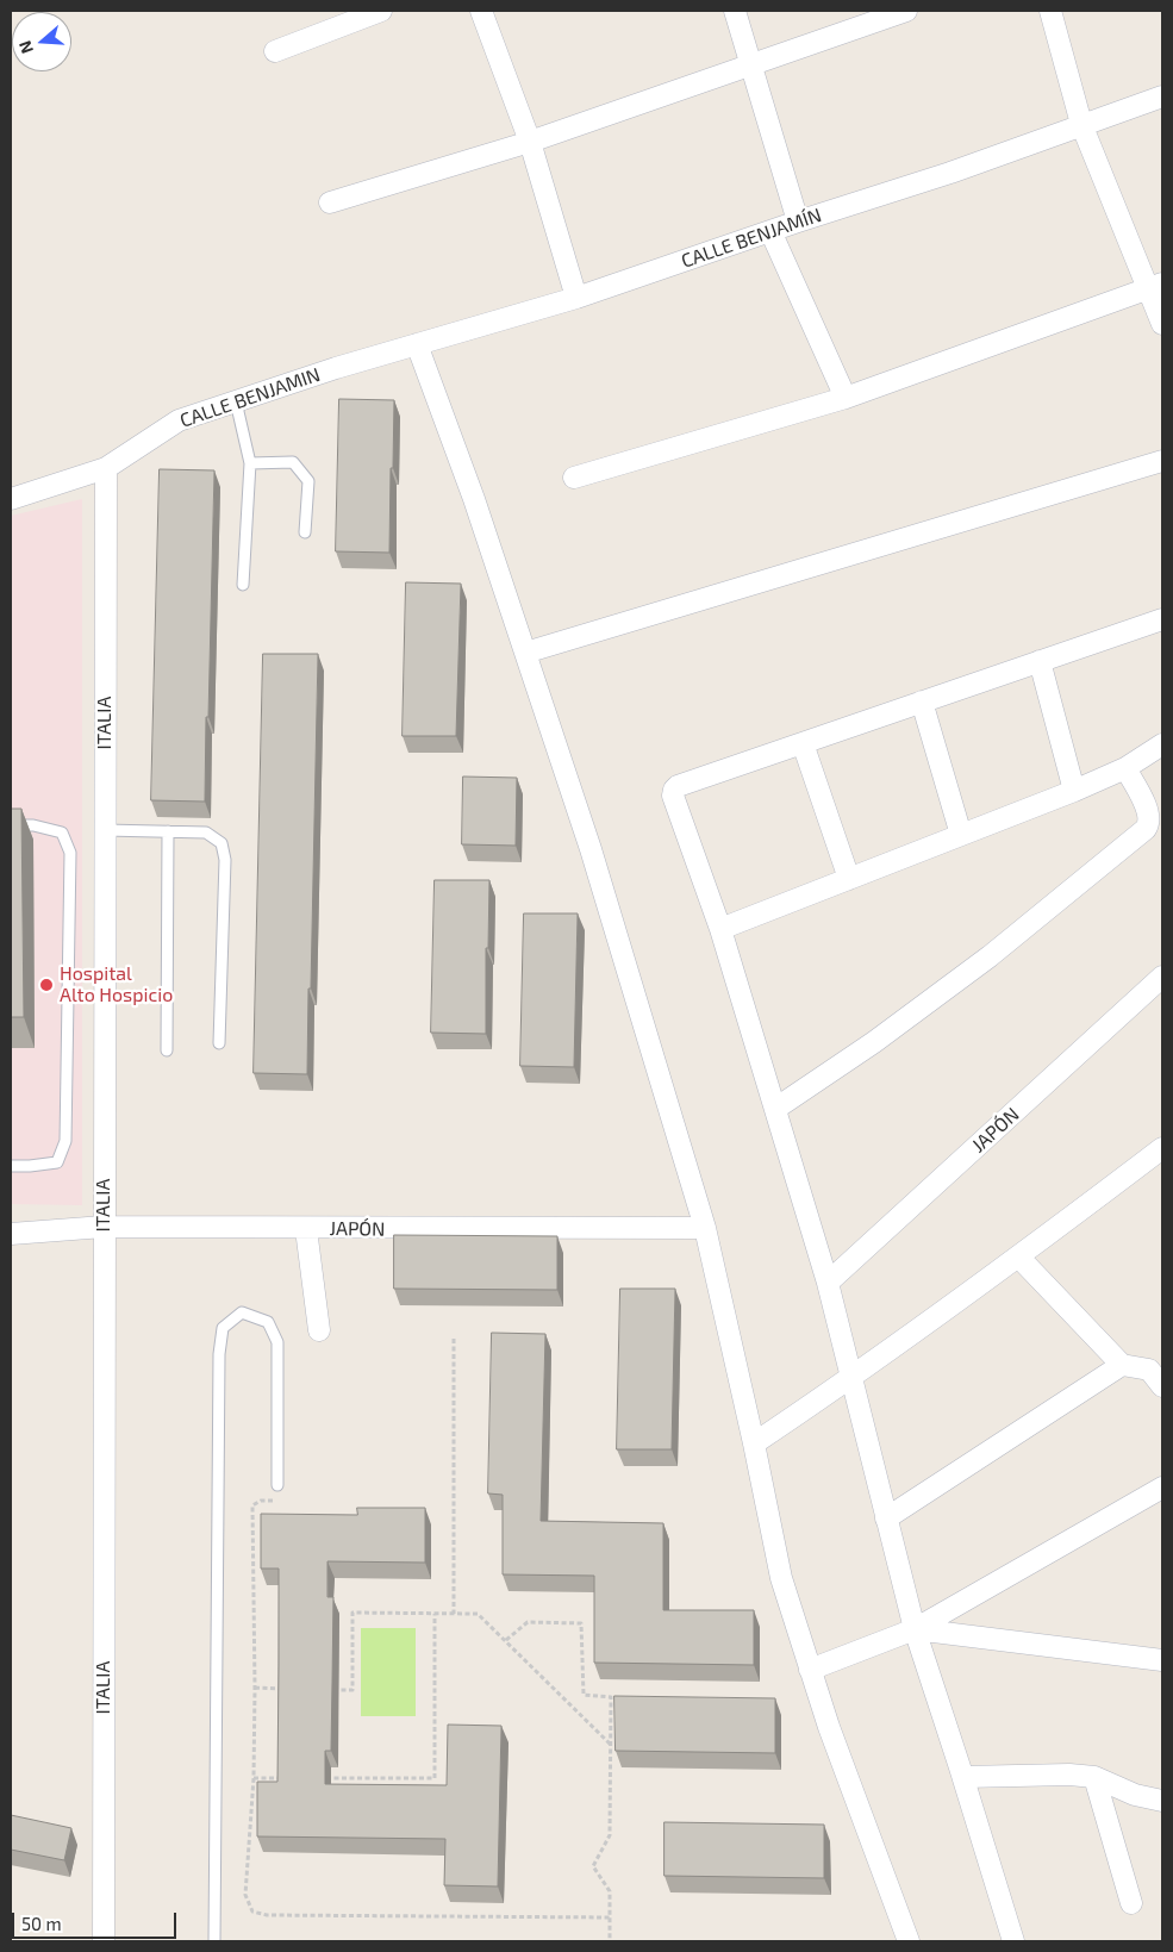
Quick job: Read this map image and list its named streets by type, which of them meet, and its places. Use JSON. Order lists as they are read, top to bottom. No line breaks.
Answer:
{"streets":{"street":["CALLE BENJAMÍN","CALLE BENJAMIN","ITALIA","JAPÓN"]},"crossings":[["CALLE BENJAMÍN","CALLE BENJAMIN"],["CALLE BENJAMIN","ITALIA"],["ITALIA","JAPÓN"]],"places":["Hospital Alto Hospicio"],"scale_bar":"50 m","north":"left"}
